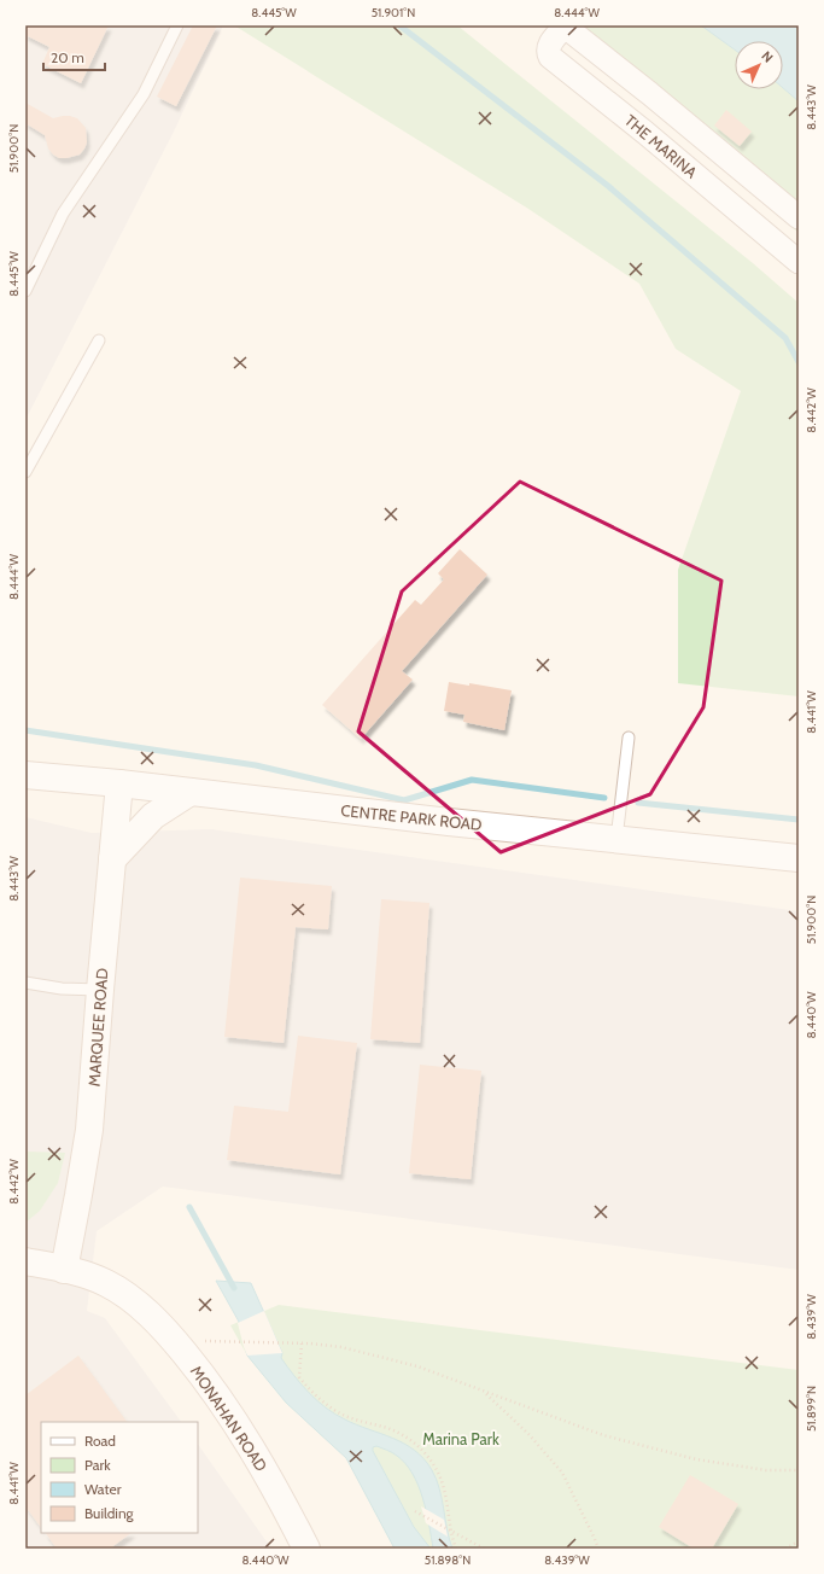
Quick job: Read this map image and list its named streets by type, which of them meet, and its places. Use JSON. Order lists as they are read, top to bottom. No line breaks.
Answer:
{"streets":{"street":["THE MARINA","CENTRE PARK ROAD","MARQUEE ROAD","MONAHAN ROAD"]},"crossings":[["CENTRE PARK ROAD","MARQUEE ROAD"],["MARQUEE ROAD","MONAHAN ROAD"]],"parks":["Marina Park"],"legend":["Road","Park","Water","Building"],"scale_bar":"20 m","north":"top right","coordinates":["8.445°W","51.901°N","8.444°W","8.443°W","51.900°N","8.442°W","8.441°W","8.440°W","8.439°W","51.899°N","51.898°N"]}
